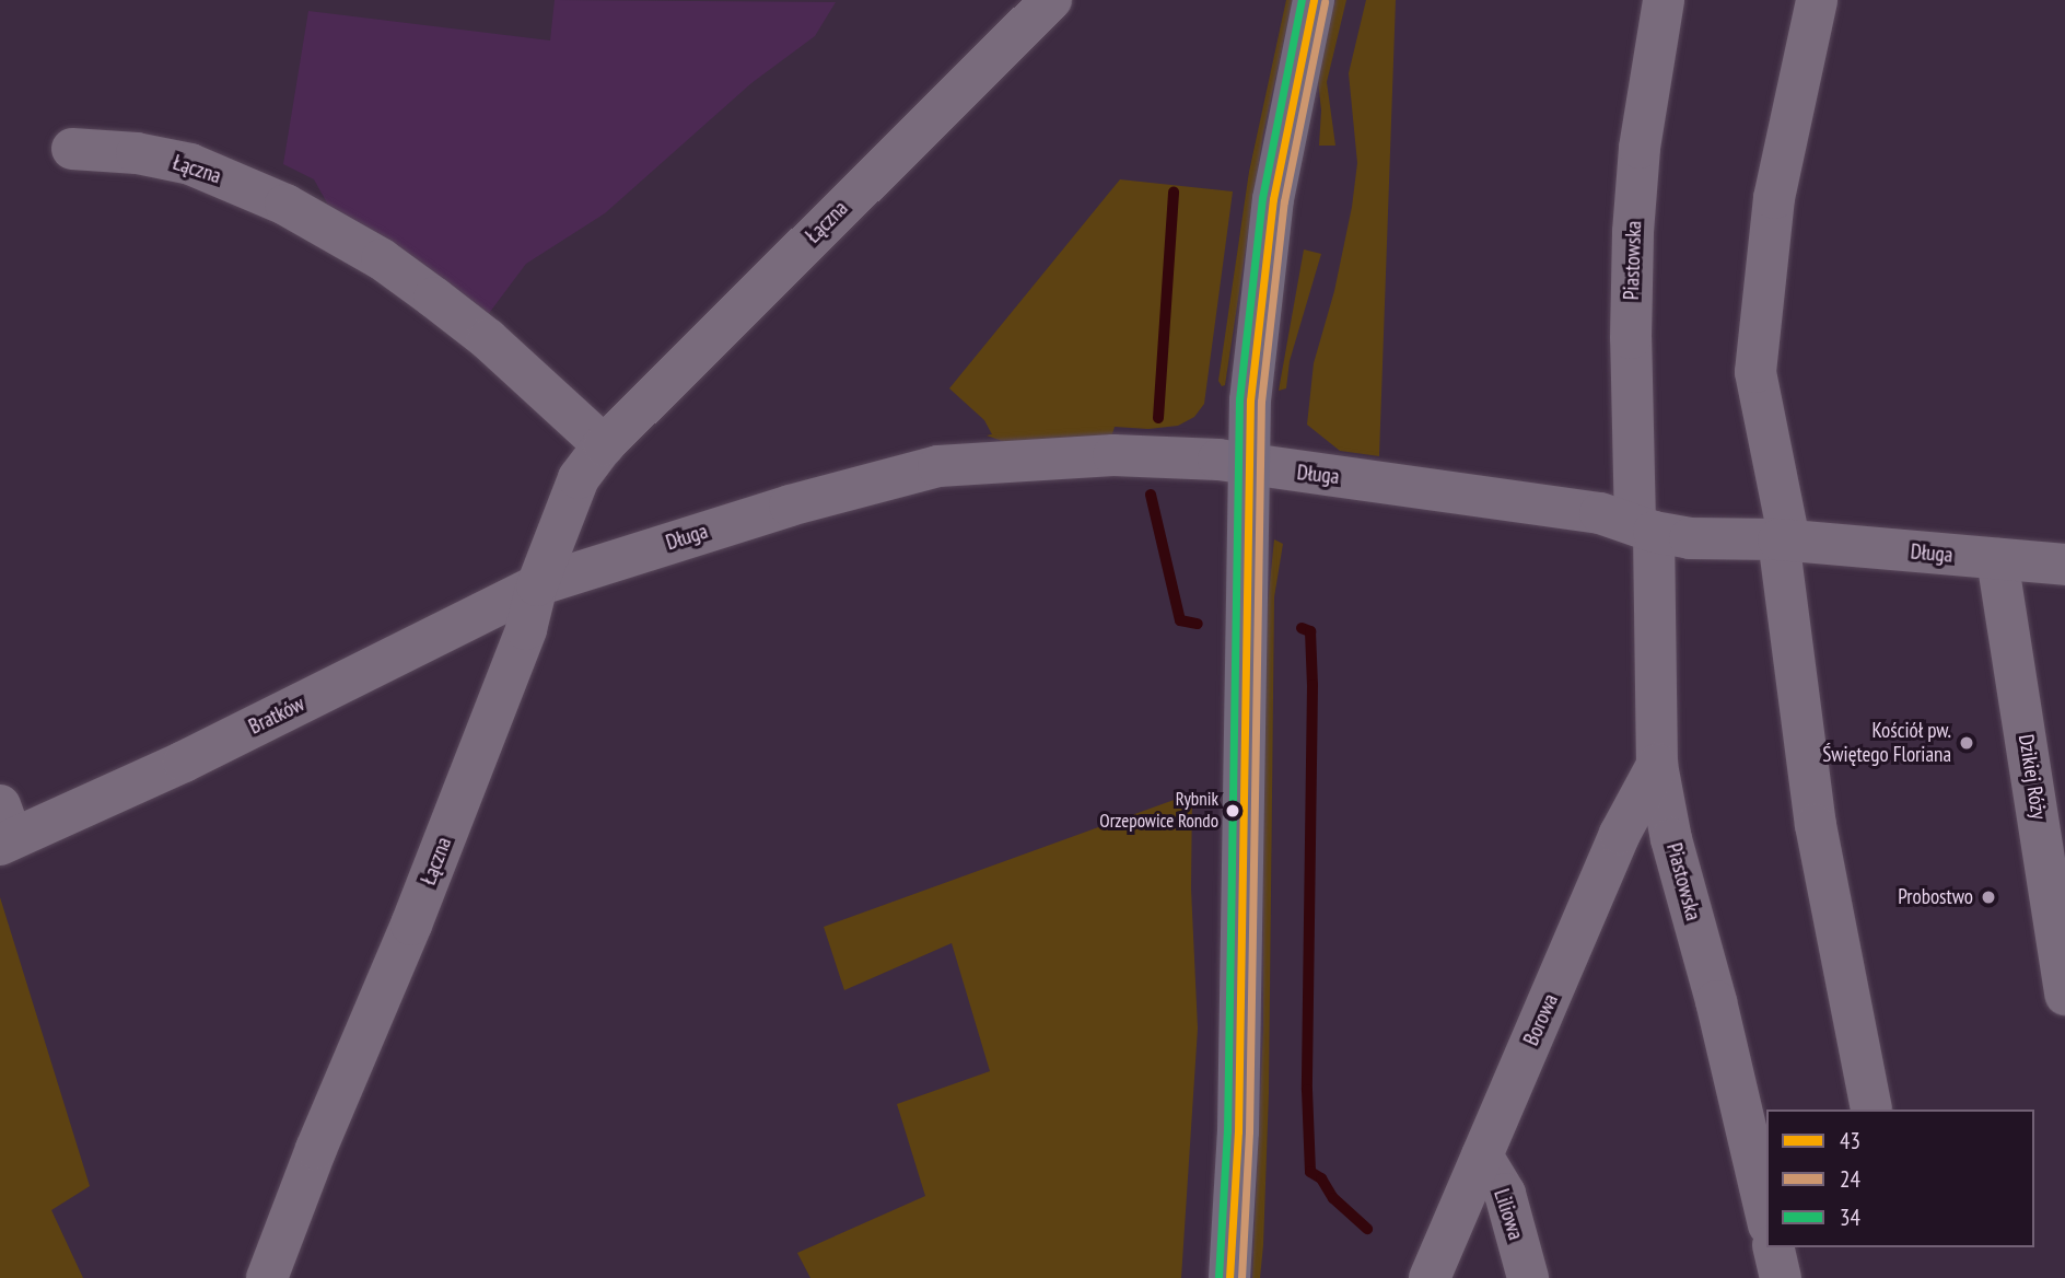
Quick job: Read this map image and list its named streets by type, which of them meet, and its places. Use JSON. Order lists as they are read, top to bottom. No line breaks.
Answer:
{"streets":{"street":["Łączna","Piastowska","Długa","Bratków","Dzikiej Róży","Borowa","Liliowa"]},"crossings":[["Łączna","Długa"],["Łączna","Bratków"],["Piastowska","Długa"],["Piastowska","Borowa"],["Długa","Bratków"],["Długa","Dzikiej Róży"],["Borowa","Liliowa"]],"places":["Kościół pw. Świętego Floriana","Rybnik Orzepowice Rondo","Probostwo"],"lines":["transit line 43","transit line 34","transit line 24"],"legend":["43","24","34"]}
